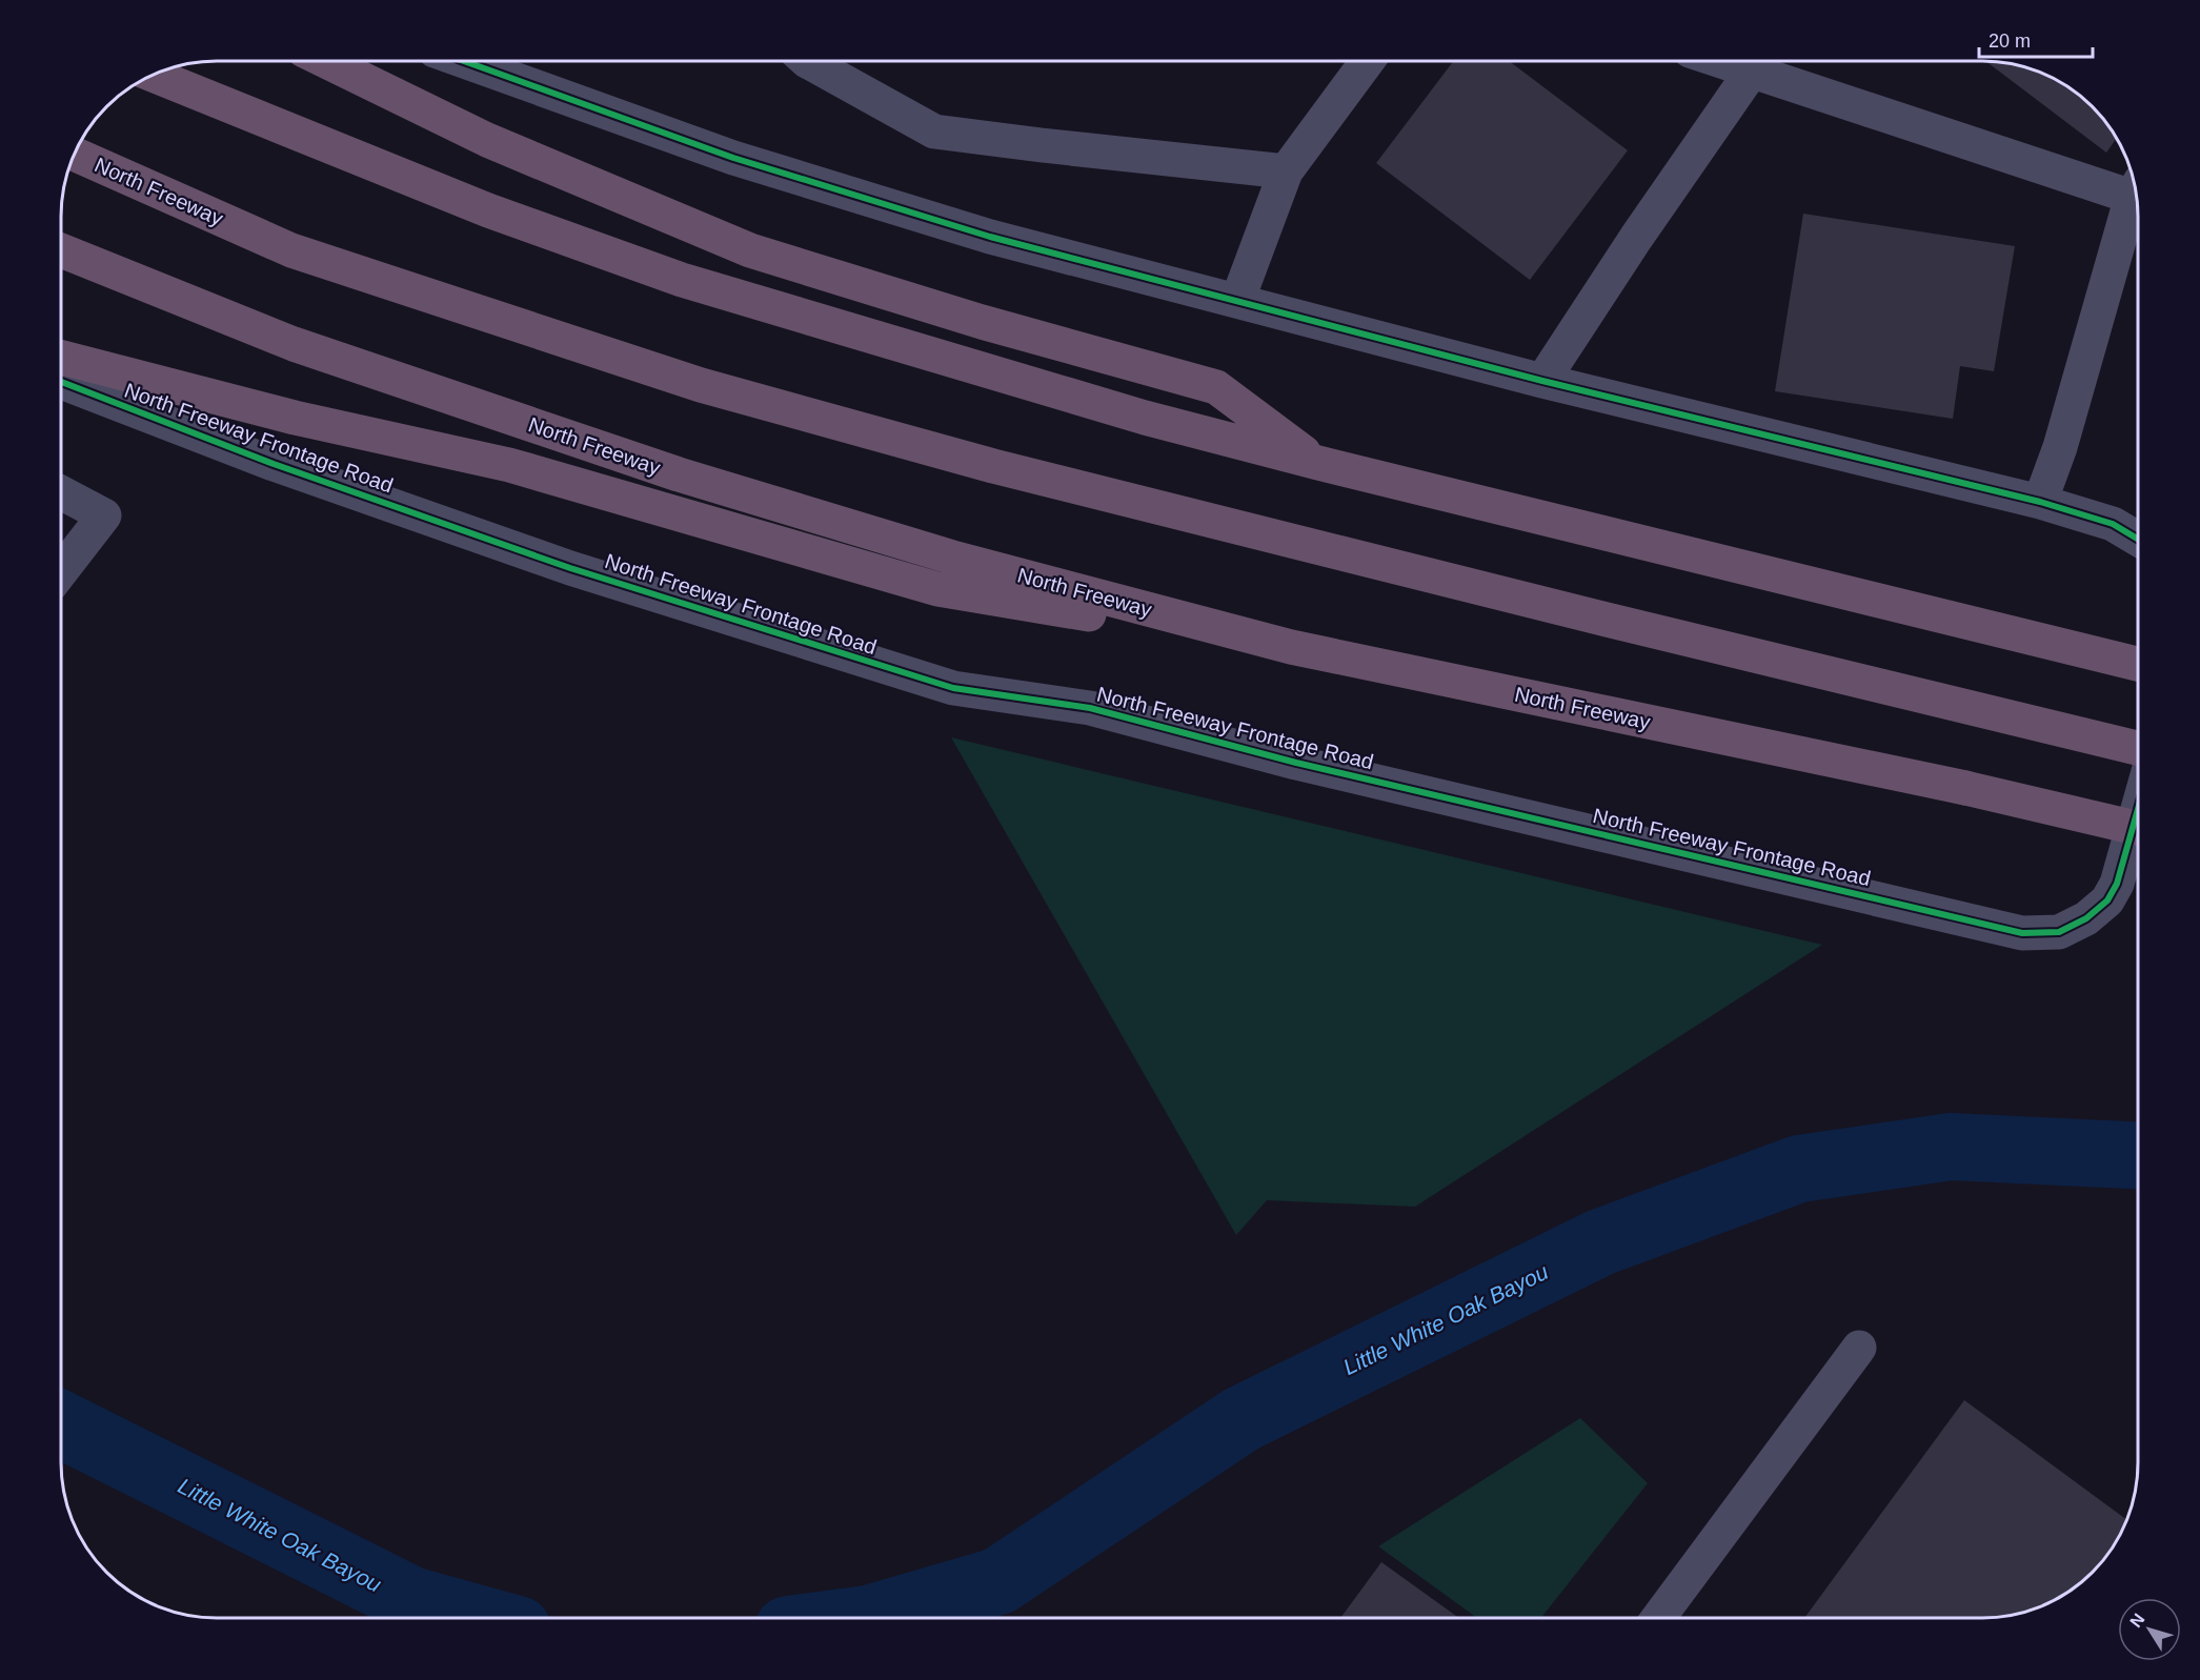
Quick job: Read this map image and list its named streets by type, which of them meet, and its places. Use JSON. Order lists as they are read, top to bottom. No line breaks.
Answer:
{"streets":{"highway":["North Freeway"],"street":["North Freeway Frontage Road"]},"water":["Little White Oak Bayou"],"scale_bar":"20 m","north":"top left"}
